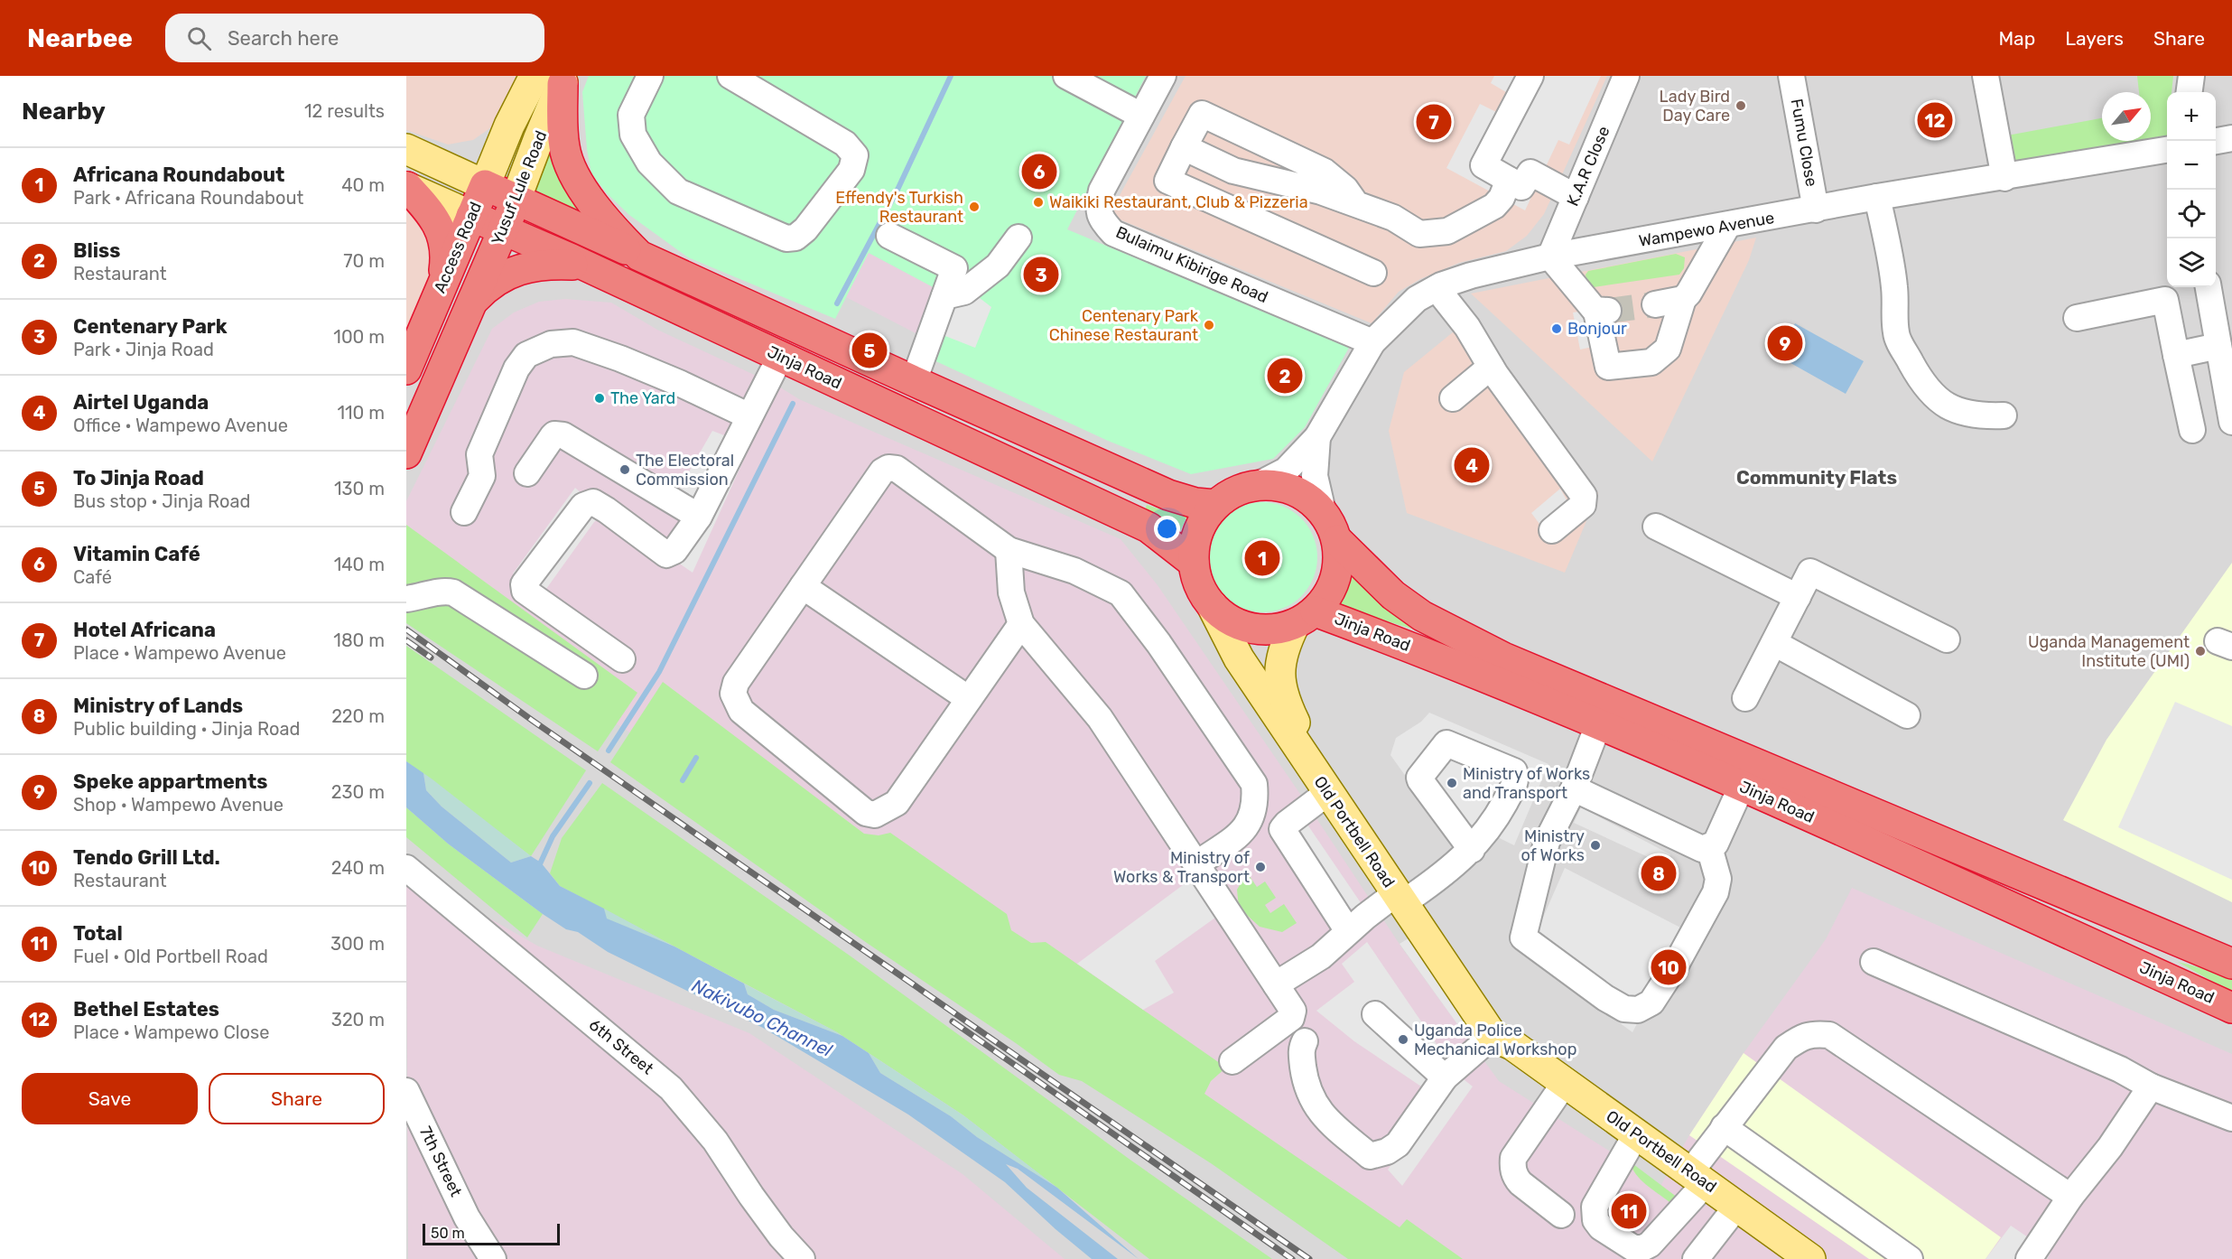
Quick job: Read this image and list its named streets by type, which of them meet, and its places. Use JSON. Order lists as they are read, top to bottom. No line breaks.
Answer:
{"streets":{"highway":["Yusuf Lule Road","Access Road","Jinja Road"],"main road":["Old Portbell Road"],"street":["Fumu Close","K.A.R Close","Wampewo Avenue","Bulaimu Kibirige Road","6th Street","7th Street"]},"crossings":[["Fumu Close","Wampewo Avenue"],["K.A.R Close","Wampewo Avenue"],["Yusuf Lule Road","Access Road"],["Yusuf Lule Road","Jinja Road"],["Wampewo Avenue","Bulaimu Kibirige Road"],["Access Road","Jinja Road"],["Jinja Road","Old Portbell Road"]],"districts":["Community Flats"],"water":["Nakivubo Channel"],"places":["Lady Bird Day Care","Waikiki Restaurant, Club & Pizzeria","Effendy's Turkish Restaurant","Centenary Park Chinese Restaurant","Bonjour","The Yard","The Electoral Commission","Uganda Management Institute (UMI)","Ministry of Works and Transport","Ministry of Works","Ministry of Works & Transport","Uganda Police Mechanical Workshop"],"scale_bar":"50 m","north":"top right","page":{"header":"Nearbee","search":"Search here","nav":["Map","Layers","Share"],"heading":["Nearby","12 results"],"map_buttons":["+","−"],"pins":["12","7","6","3","9","5","2","4","1","8","10","11"],"list":[{"mark":"1","name":"Africana Roundabout","note":"Park · Africana Roundabout","value":"40 m"},{"mark":"2","name":"Bliss","note":"Restaurant","value":"70 m"},{"mark":"3","name":"Centenary Park","note":"Park · Jinja Road","value":"100 m"},{"mark":"4","name":"Airtel Uganda","note":"Office · Wampewo Avenue","value":"110 m"},{"mark":"5","name":"To Jinja Road","note":"Bus stop · Jinja Road","value":"130 m"},{"mark":"6","name":"Vitamin Café","note":"Café","value":"140 m"},{"mark":"7","name":"Hotel Africana","note":"Place · Wampewo Avenue","value":"180 m"},{"mark":"8","name":"Ministry of Lands","note":"Public building · Jinja Road","value":"220 m"},{"mark":"9","name":"Speke appartments","note":"Shop · Wampewo Avenue","value":"230 m"},{"mark":"10","name":"Tendo Grill Ltd.","note":"Restaurant","value":"240 m"},{"mark":"11","name":"Total","note":"Fuel · Old Portbell Road","value":"300 m"},{"mark":"12","name":"Bethel Estates","note":"Place · Wampewo Close","value":"320 m"}],"buttons":["Save","Share"],"scale":"50 m"}}
